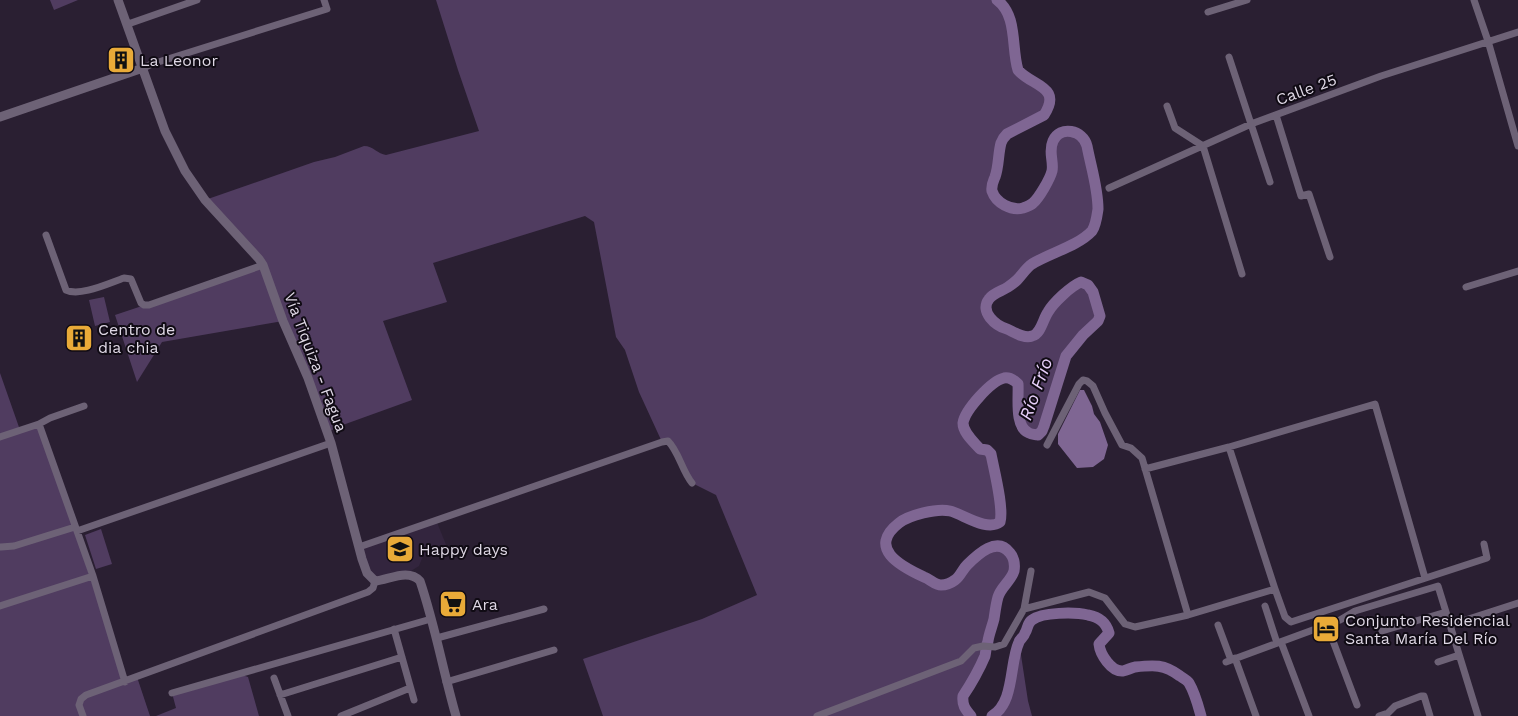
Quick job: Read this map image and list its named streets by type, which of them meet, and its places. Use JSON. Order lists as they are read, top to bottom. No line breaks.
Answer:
{"streets":{"street":["Calle 25","Vía Tiquiza - Fagua"]},"water":["Río Frío"],"places":{"building":["La Leonor","Centro de dia chia"],"school or university":["Happy days"],"supermarket":["Ara"],"hotel":["Conjunto Residencial Santa María Del Río"]}}
